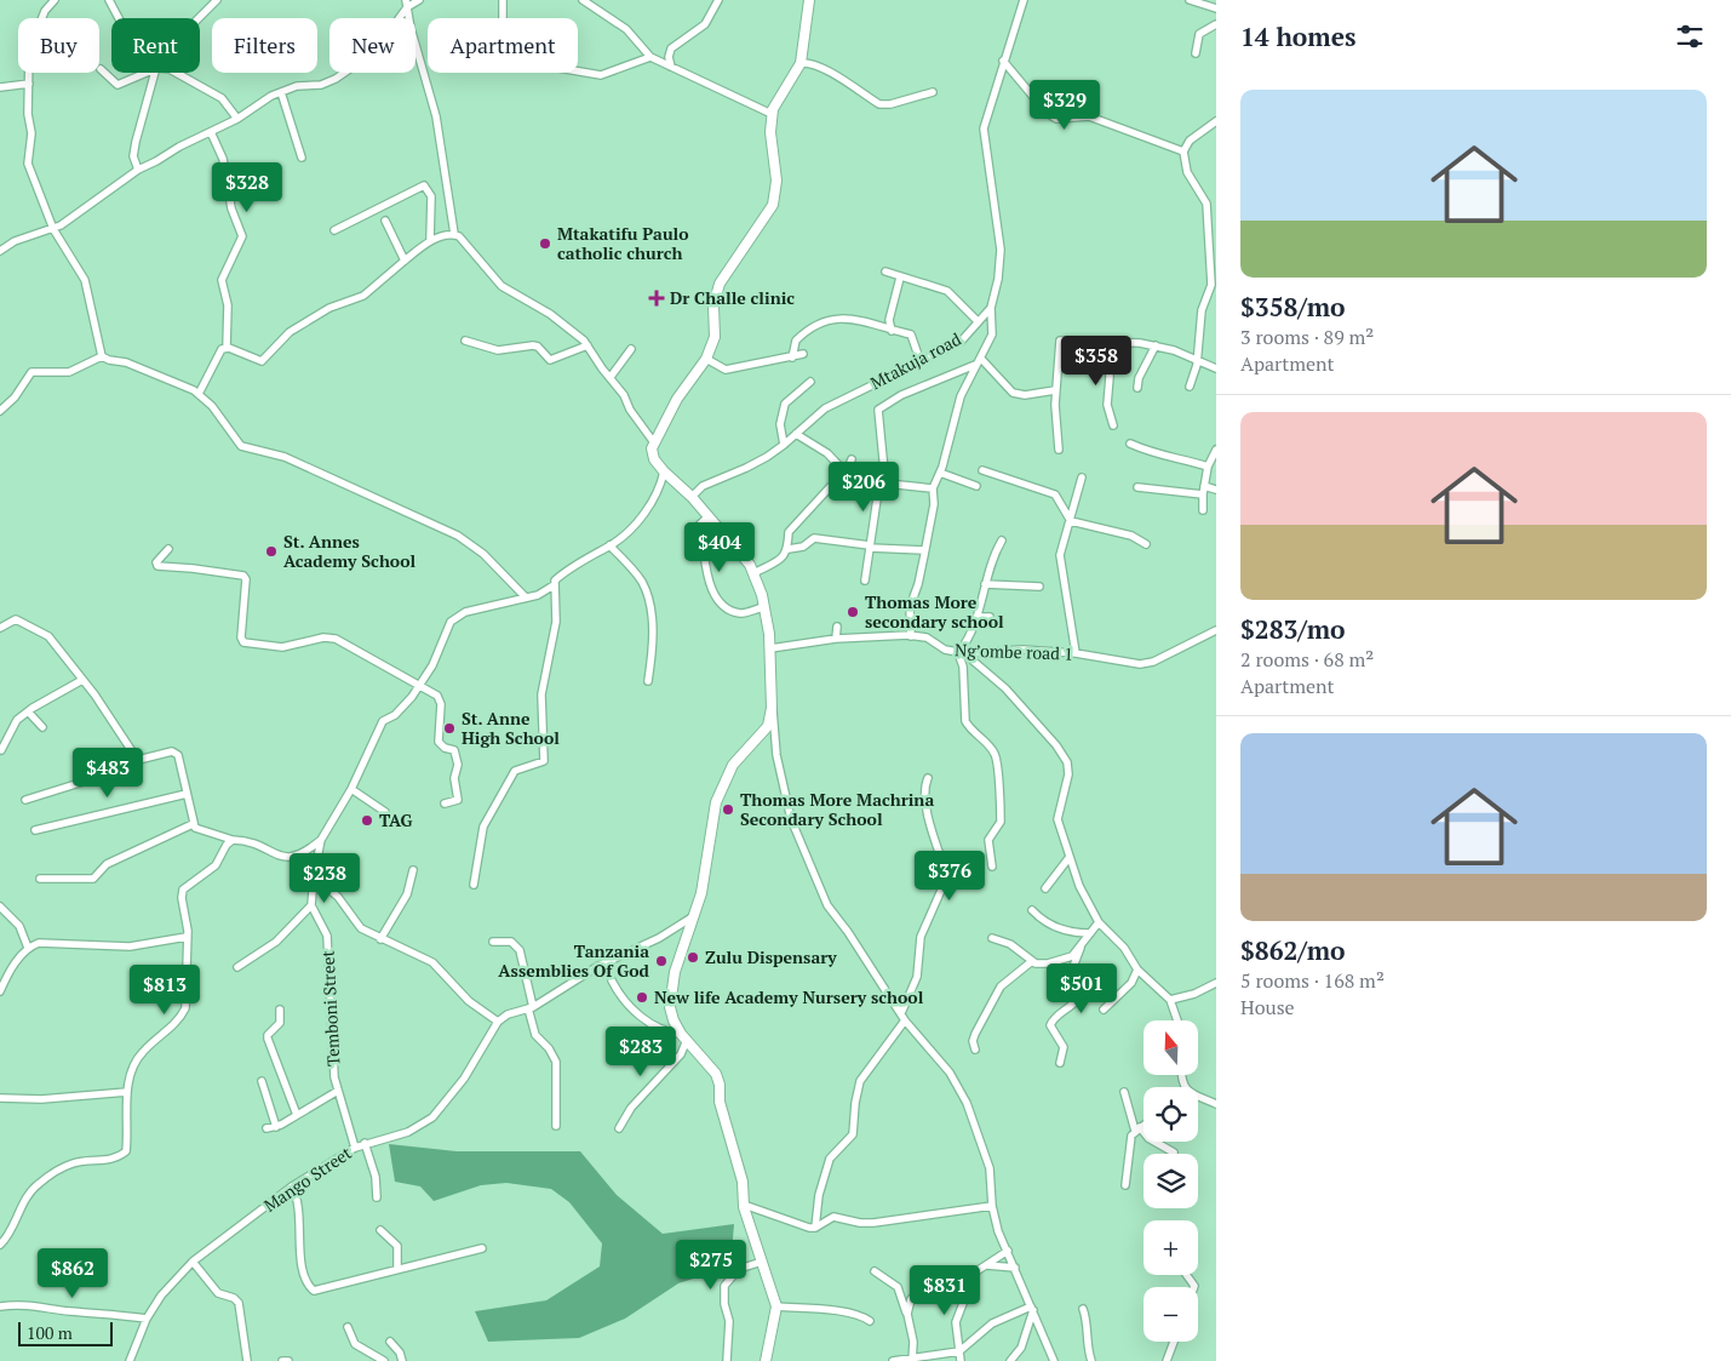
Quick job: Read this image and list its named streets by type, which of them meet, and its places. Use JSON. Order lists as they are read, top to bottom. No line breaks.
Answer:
{"streets":{"street":["Mtakuja road","Ng’ombe road 1","Temboni Street","Mango Street"]},"crossings":[["Temboni Street","Mango Street"]],"places":{"other":["Mtakatifu Paulo catholic church","St. Annes Academy School","Thomas More secondary school","St. Anne High School","Thomas More Machrina Secondary School","TAG","Zulu Dispensary","Tanzania Assemblies Of God","New life Academy Nursery school"],"health":["Dr Challe clinic"]},"scale_bar":"100 m","north":"top","page":{"heading":"14 homes","chip":["Buy","Rent","Filters","New","Apartment"],"list":[{"name":"$358/mo","note":"3 rooms · 89 m² · Apartment"},{"name":"$283/mo","note":"2 rooms · 68 m² · Apartment"},{"name":"$862/mo","note":"5 rooms · 168 m² · House"}],"price":["$329","$328","$358","$206","$404","$483","$376","$238","$501","$813","$283","$275","$862","$831"],"map_buttons":["+","−"],"scale":"100 m"}}
